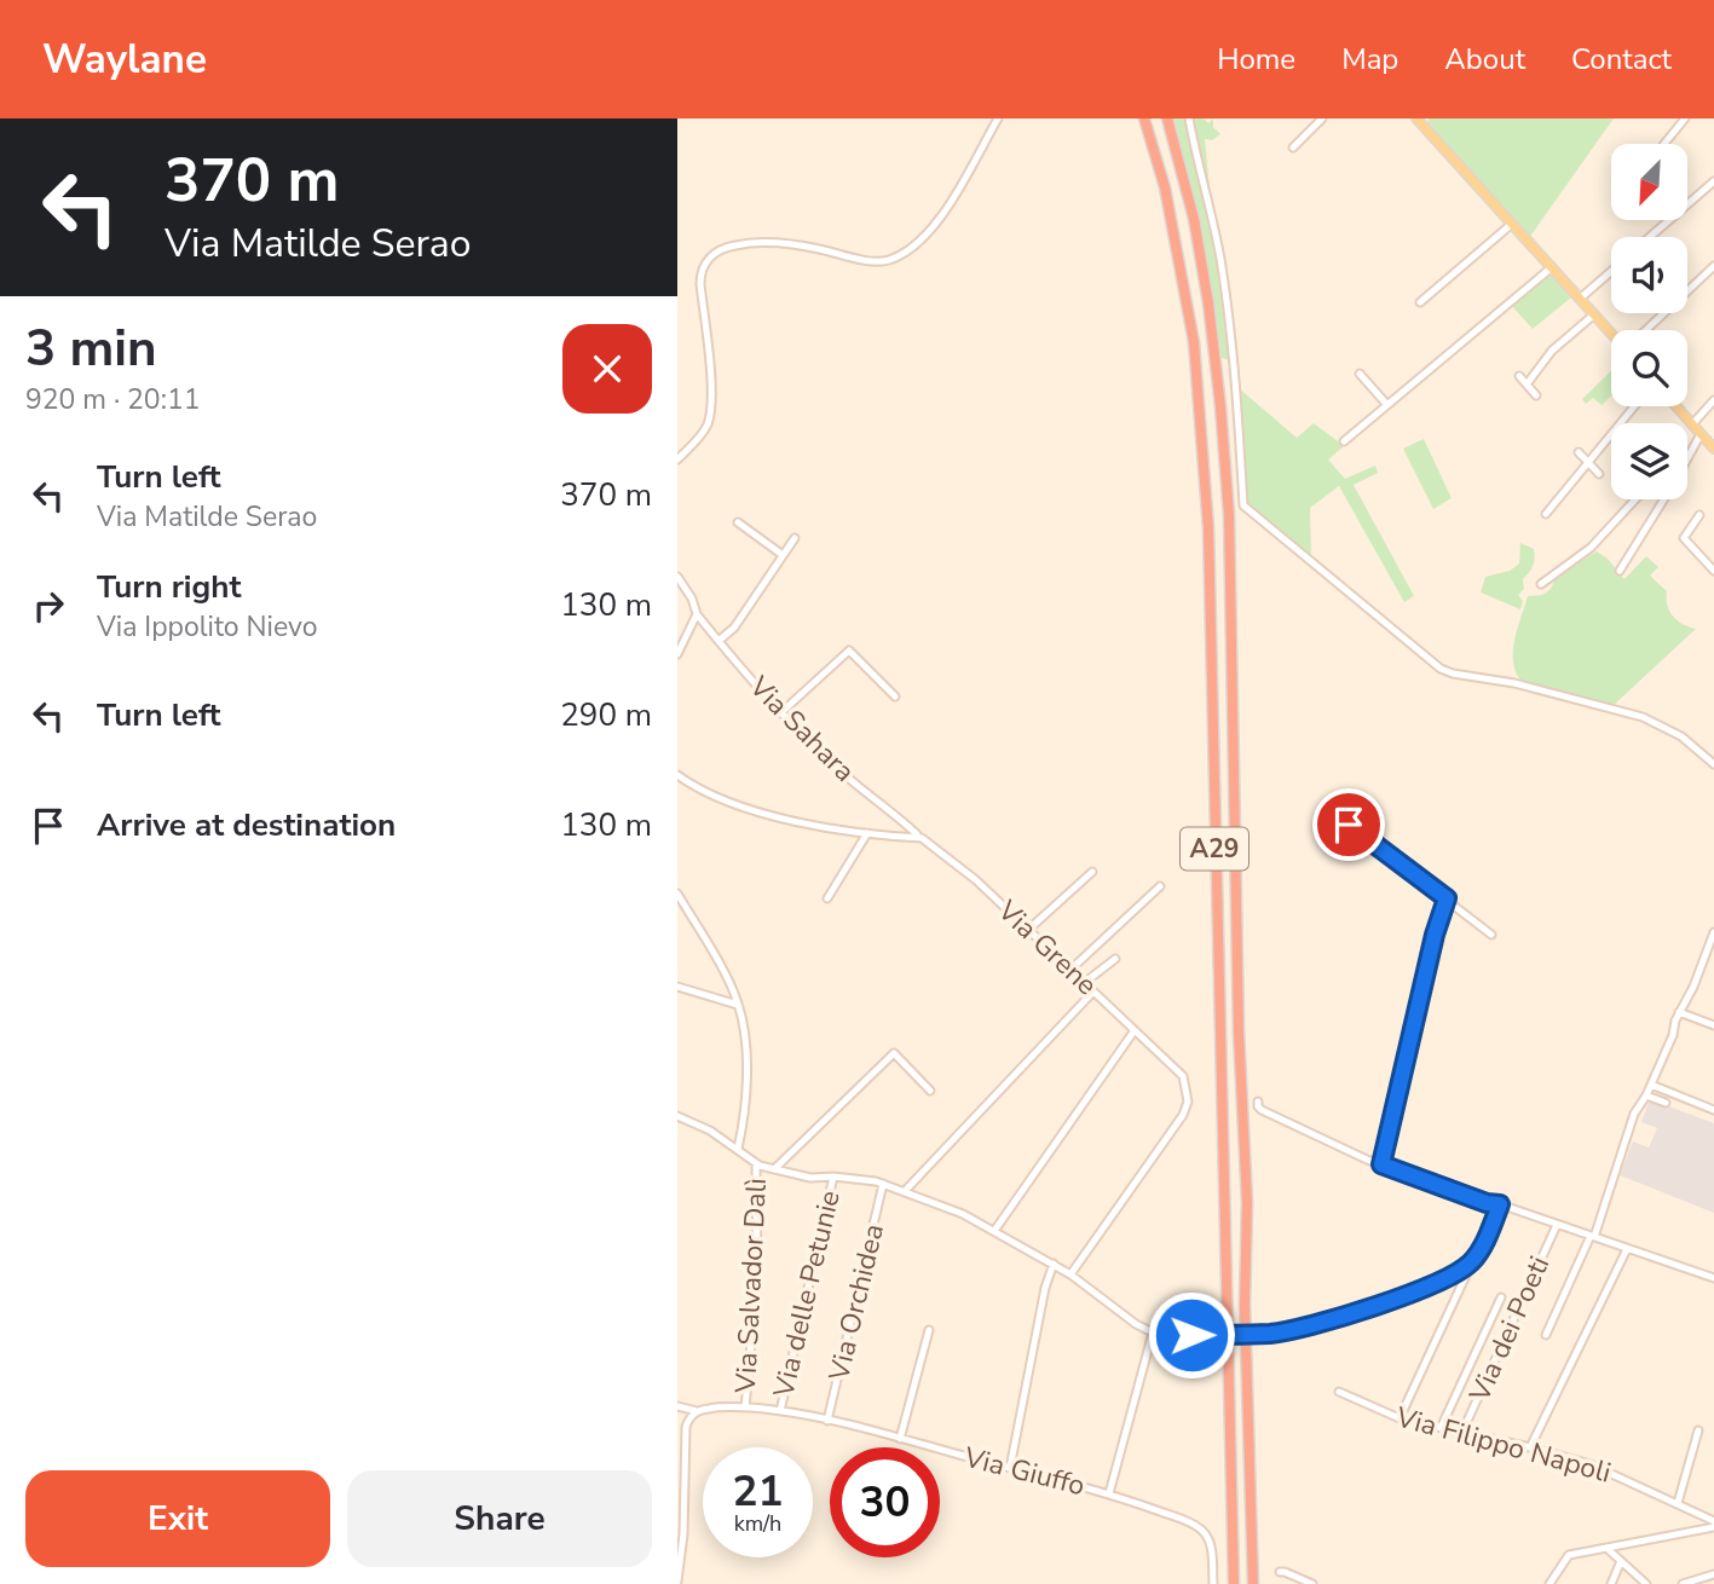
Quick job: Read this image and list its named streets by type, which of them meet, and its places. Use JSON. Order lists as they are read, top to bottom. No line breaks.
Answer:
{"streets":{"highway":["A29"],"street":["Via Sahara","Via Grene","Via Salvador Dalì","Via delle Petunie","Via Orchidea","Via dei Poeti","Via Filippo Napoli","Via Giuffo"]},"crossings":[["Via Salvador Dalì","Via Giuffo"],["Via delle Petunie","Via Giuffo"],["Via Orchidea","Via Giuffo"],["Via dei Poeti","Via Filippo Napoli"]],"north":"bottom left","page":{"header":"Waylane","nav":["Home","Map","About","Contact"],"turn":["370 m","Via Matilde Serao"],"heading":["3 min","920 m · 20:11"],"list":[{"name":"Turn left","note":"Via Matilde Serao","value":"370 m"},{"name":"Turn right","note":"Via Ippolito Nievo","value":"130 m"},{"name":"Turn left","value":"290 m"},{"name":"Arrive at destination","value":"130 m"}],"speed":"21 km/h","limit":"30","buttons":["Exit","Share"]}}
